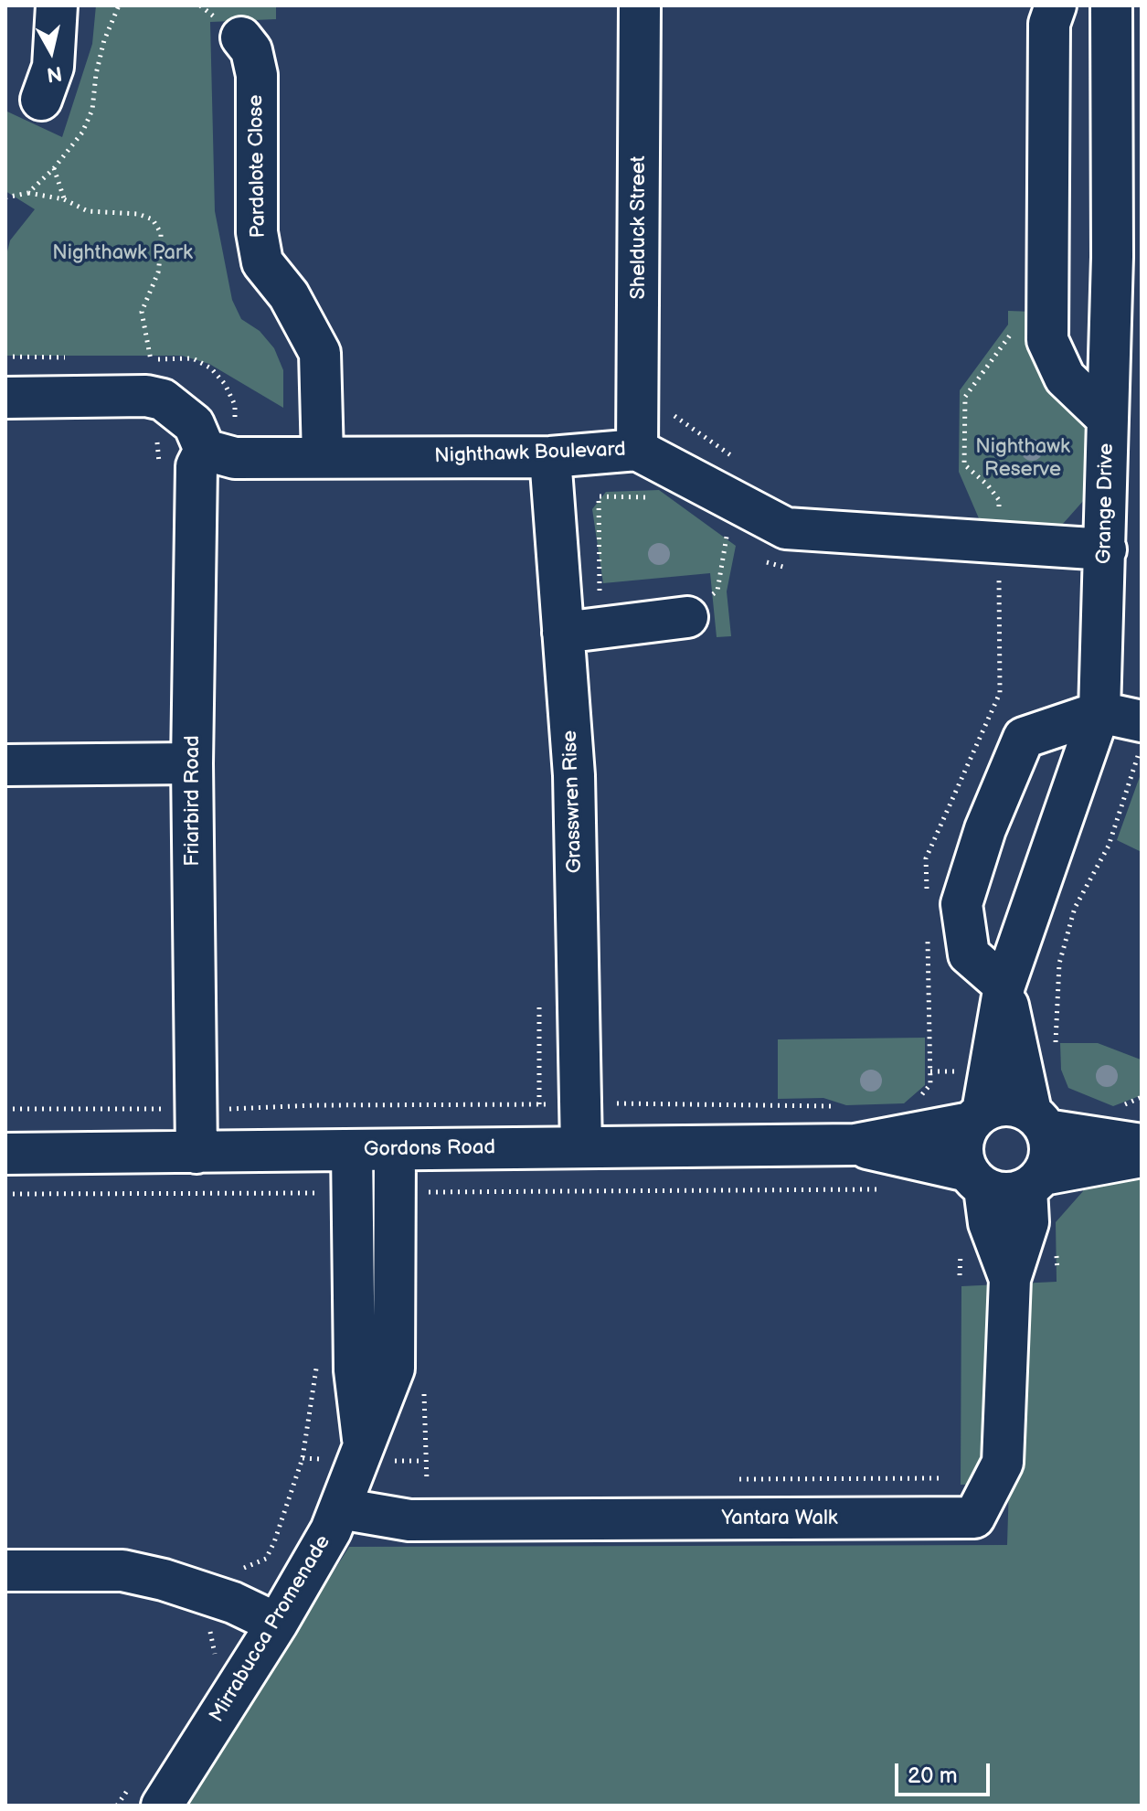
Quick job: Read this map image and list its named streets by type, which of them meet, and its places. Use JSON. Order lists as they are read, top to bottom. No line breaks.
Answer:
{"streets":{"street":["Pardalote Close","Shelduck Street","Nighthawk Boulevard","Grange Drive","Friarbird Road","Grasswren Rise","Gordons Road","Yantara Walk","Mirrabucca Promenade"]},"crossings":[["Pardalote Close","Nighthawk Boulevard"],["Shelduck Street","Nighthawk Boulevard"],["Nighthawk Boulevard","Grange Drive"],["Nighthawk Boulevard","Friarbird Road"],["Nighthawk Boulevard","Grasswren Rise"],["Grange Drive","Gordons Road"],["Grange Drive","Yantara Walk"],["Friarbird Road","Gordons Road"],["Grasswren Rise","Gordons Road"],["Gordons Road","Yantara Walk"],["Gordons Road","Mirrabucca Promenade"],["Yantara Walk","Mirrabucca Promenade"]],"parks":["Nighthawk Park","Nighthawk Reserve"],"scale_bar":"20 m","north":"bottom"}
